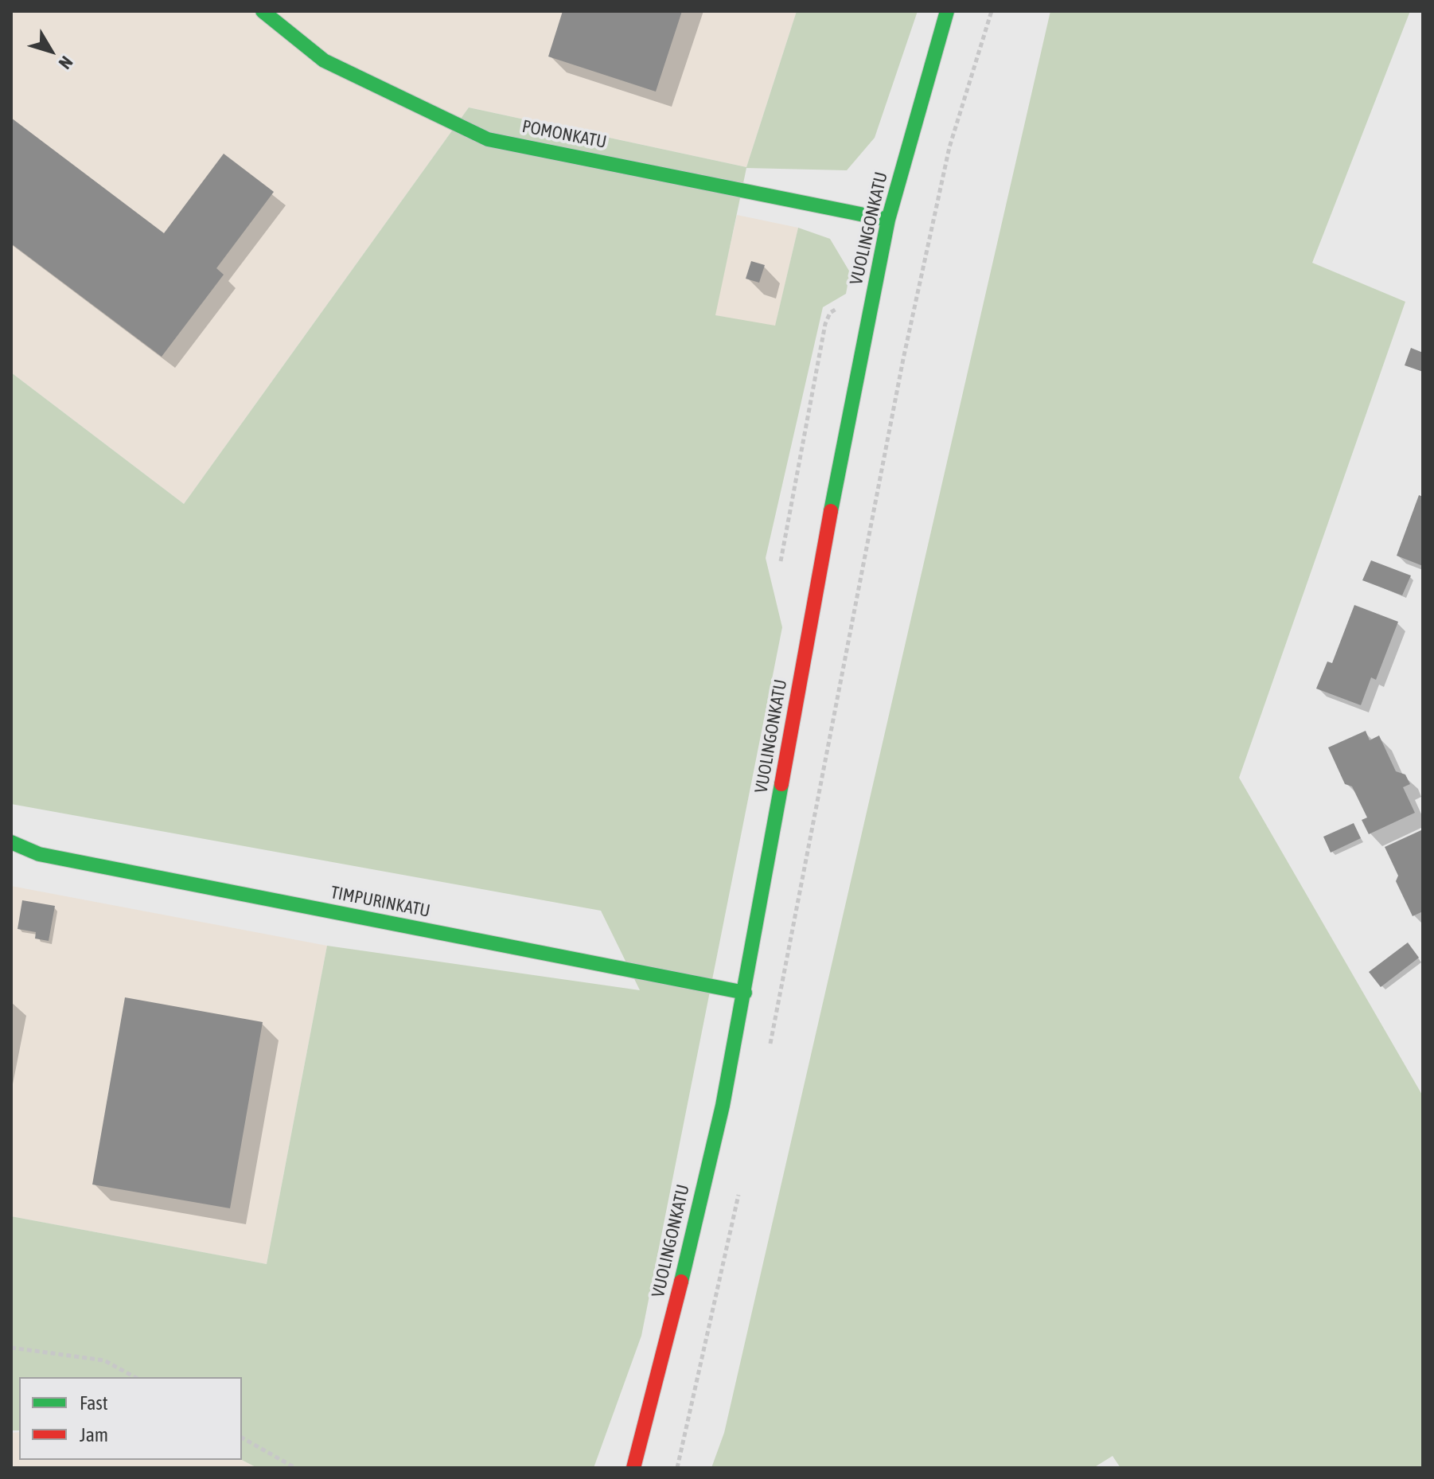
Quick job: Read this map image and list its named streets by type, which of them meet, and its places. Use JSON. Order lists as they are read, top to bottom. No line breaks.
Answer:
{"streets":{"street":["POMONKATU","VUOLINGONKATU","TIMPURINKATU"]},"crossings":[["POMONKATU","VUOLINGONKATU"],["VUOLINGONKATU","TIMPURINKATU"]],"legend":["Fast","Jam"],"north":"bottom right"}
